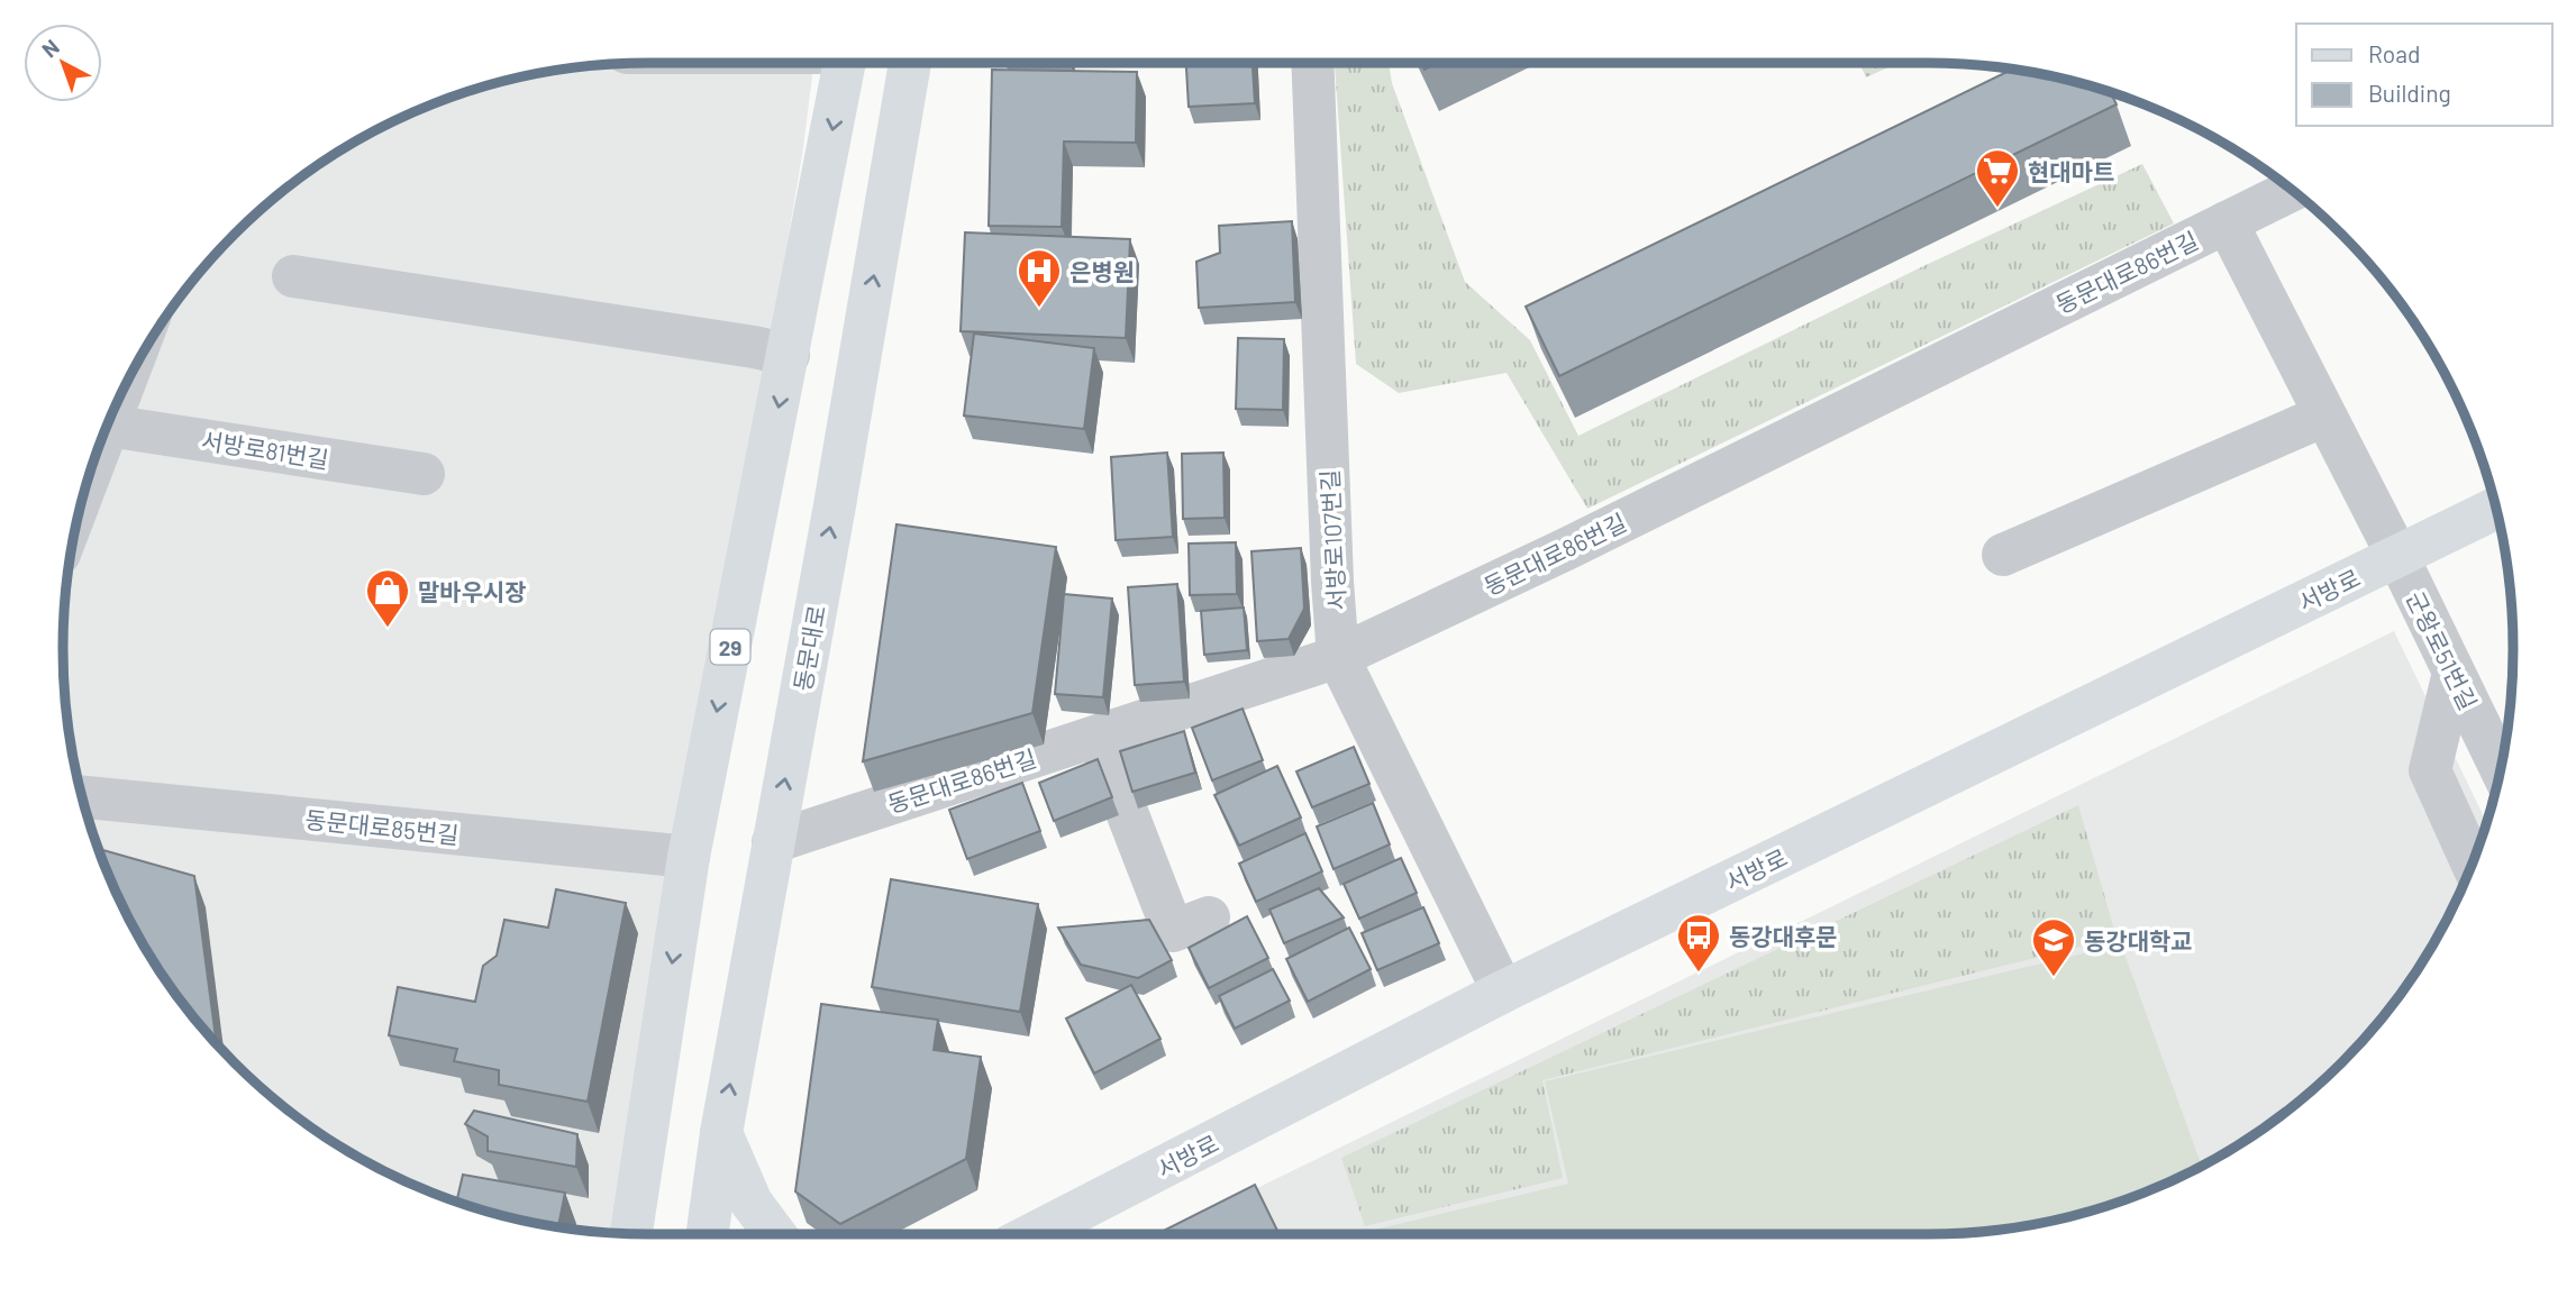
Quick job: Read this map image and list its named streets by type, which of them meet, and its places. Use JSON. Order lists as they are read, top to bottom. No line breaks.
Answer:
{"streets":{"main road":["서방로","29","동문대로"],"street":["동문대로86번길","서방로81번길","서방로107번길","군왕로51번길","동문대로85번길"]},"crossings":[["동문대로86번길","서방로107번길"],["동문대로86번길","동문대로"],["동문대로86번길","군왕로51번길"],["서방로107번길","서방로"],["서방로","군왕로51번길"],["29","동문대로85번길"]],"places":{"supermarket":["현대마트"],"hospital":["은병원"],"shop":["말바우시장"],"bus stop":["동강대후문"],"school or university":["동강대학교"]},"legend":["Road","Building"],"north":"top left"}
